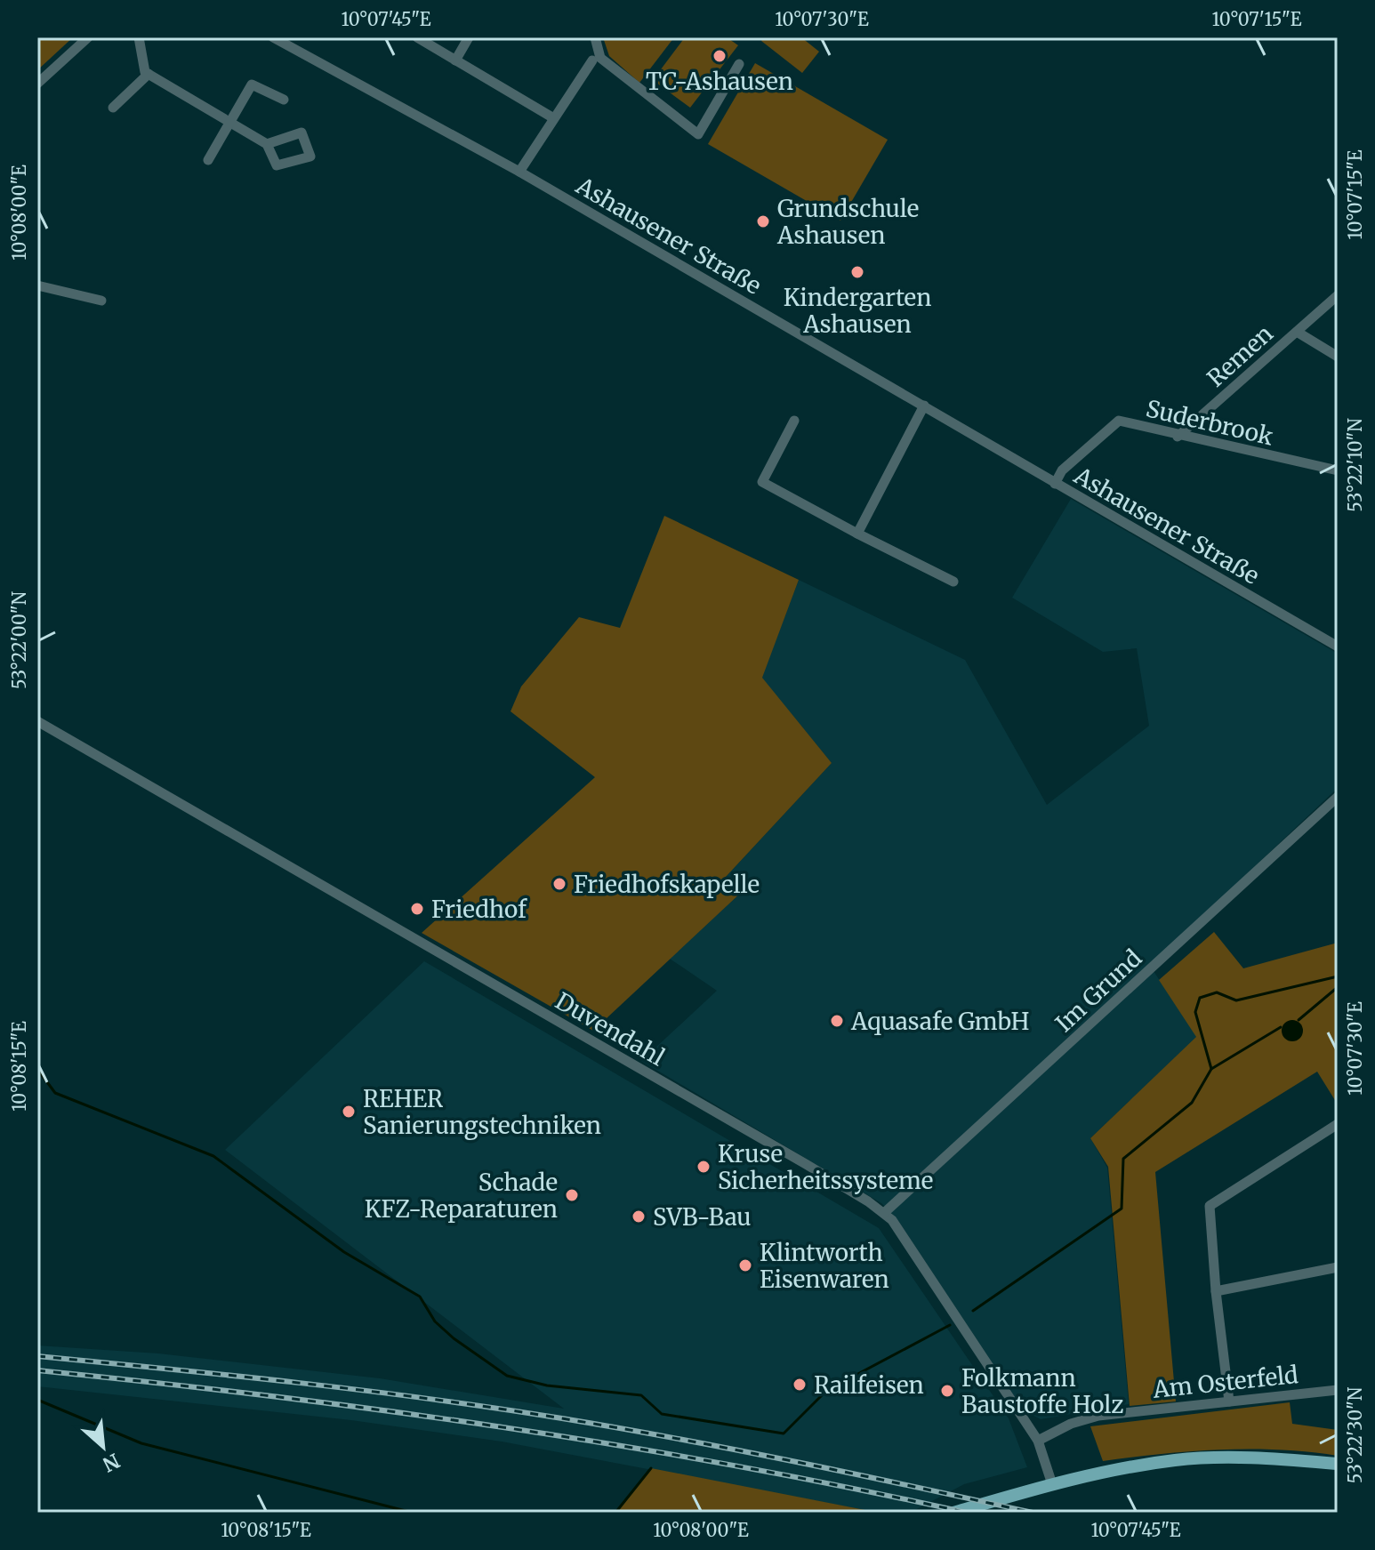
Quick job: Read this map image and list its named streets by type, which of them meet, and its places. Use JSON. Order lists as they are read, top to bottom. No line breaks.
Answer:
{"streets":{"street":["Ashausener Straße","Remen","Suderbrook","Im Grund","Duvendahl","Am Osterfeld"]},"crossings":[["Ashausener Straße","Suderbrook"],["Remen","Suderbrook"],["Im Grund","Duvendahl"],["Duvendahl","Am Osterfeld"]],"places":["TC-Ashausen","Grundschule Ashausen","Kindergarten Ashausen","Friedhofskapelle","Friedhof","Aquasafe GmbH","REHER Sanierungstechniken","Kruse Sicherheitssysteme","Schade KFZ-Reparaturen","SVB-Bau","Klintworth Eisenwaren","Railfeisen","Folkmann Baustoffe Holz"],"north":"bottom right","coordinates":["10°07'45\"E","10°07'30\"E","10°07'15\"E","10°08'00\"E","53°22'10\"N","53°22'00\"N","10°08'15\"E","53°22'30\"N"]}
